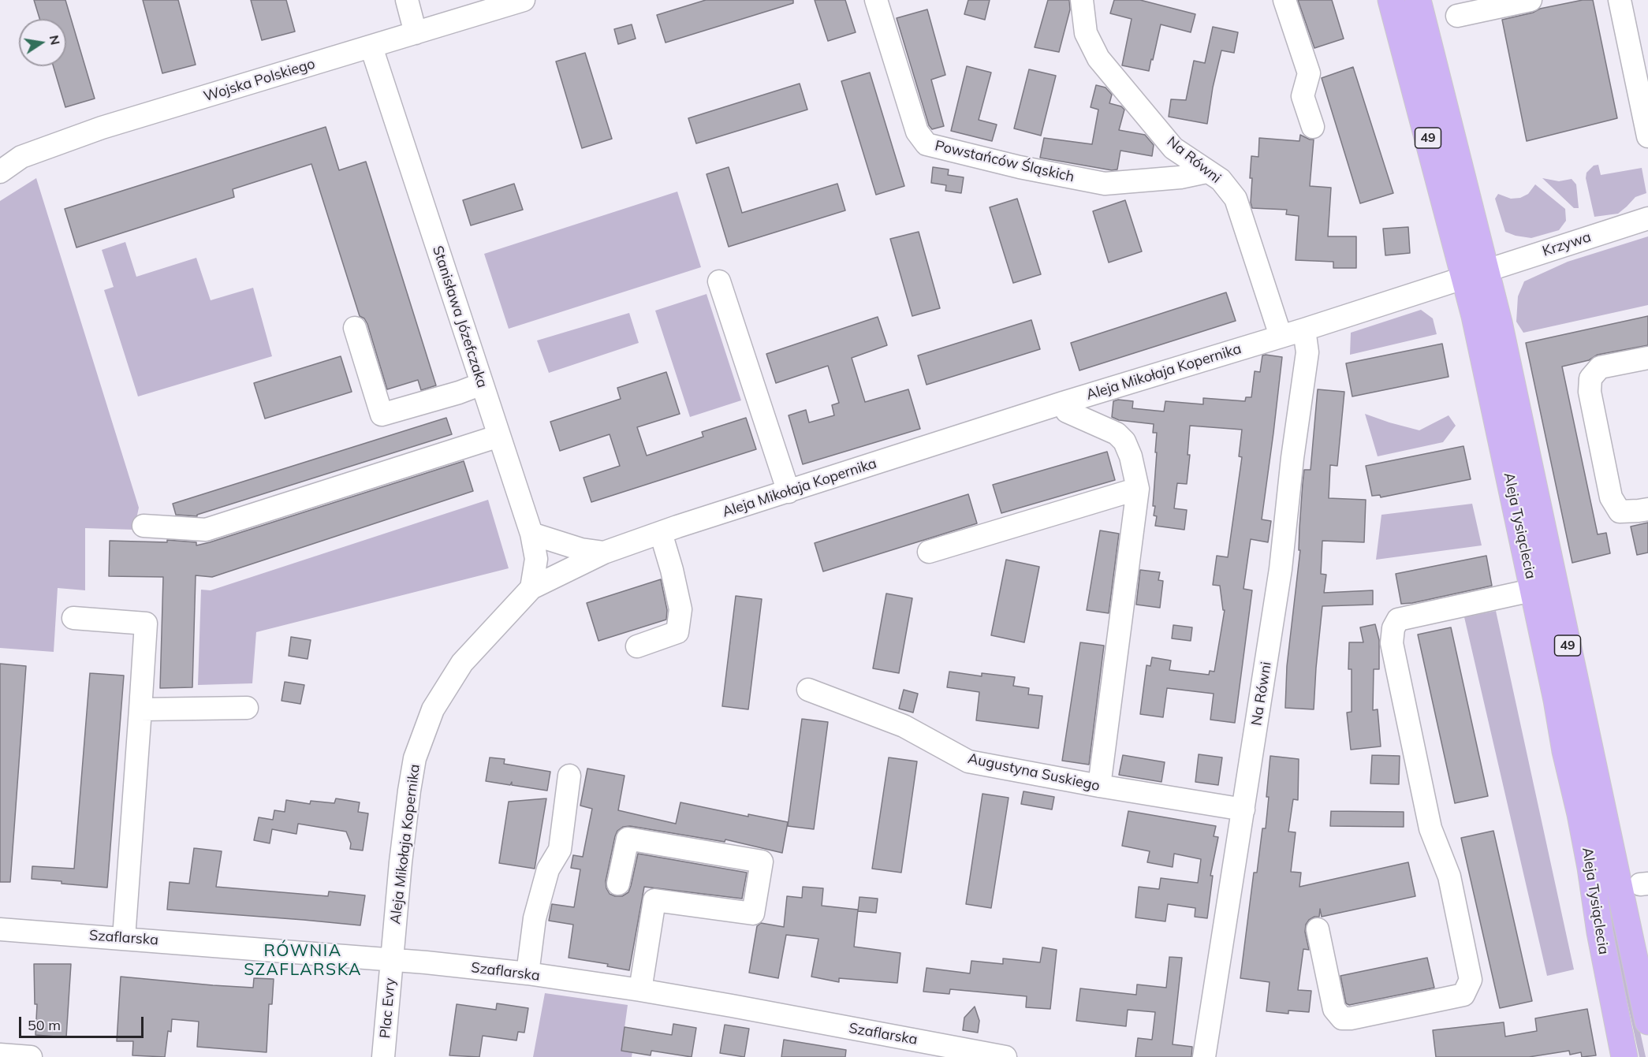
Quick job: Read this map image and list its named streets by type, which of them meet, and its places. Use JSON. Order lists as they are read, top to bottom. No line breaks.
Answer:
{"streets":{"main road":["49","Aleja Tysiąclecia"],"street":["Wojska Polskiego","Na Równi","Powstańców Śląskich","Krzywa","Stanisława Józefczaka","Aleja Mikołaja Kopernika","Augustyna Suskiego","Szaflarska","Plac Evry"]},"crossings":[["Wojska Polskiego","Stanisława Józefczaka"],["Na Równi","Powstańców Śląskich"],["Na Równi","Aleja Mikołaja Kopernika"],["Na Równi","Augustyna Suskiego"],["Krzywa","Aleja Mikołaja Kopernika"],["Krzywa","Aleja Tysiąclecia"],["Stanisława Józefczaka","Aleja Mikołaja Kopernika"],["Aleja Mikołaja Kopernika","Aleja Tysiąclecia"],["Aleja Mikołaja Kopernika","Szaflarska"],["Aleja Mikołaja Kopernika","Plac Evry"],["Szaflarska","Plac Evry"]],"districts":["RÓWNIA SZAFLARSKA"],"scale_bar":"50 m","north":"right"}
